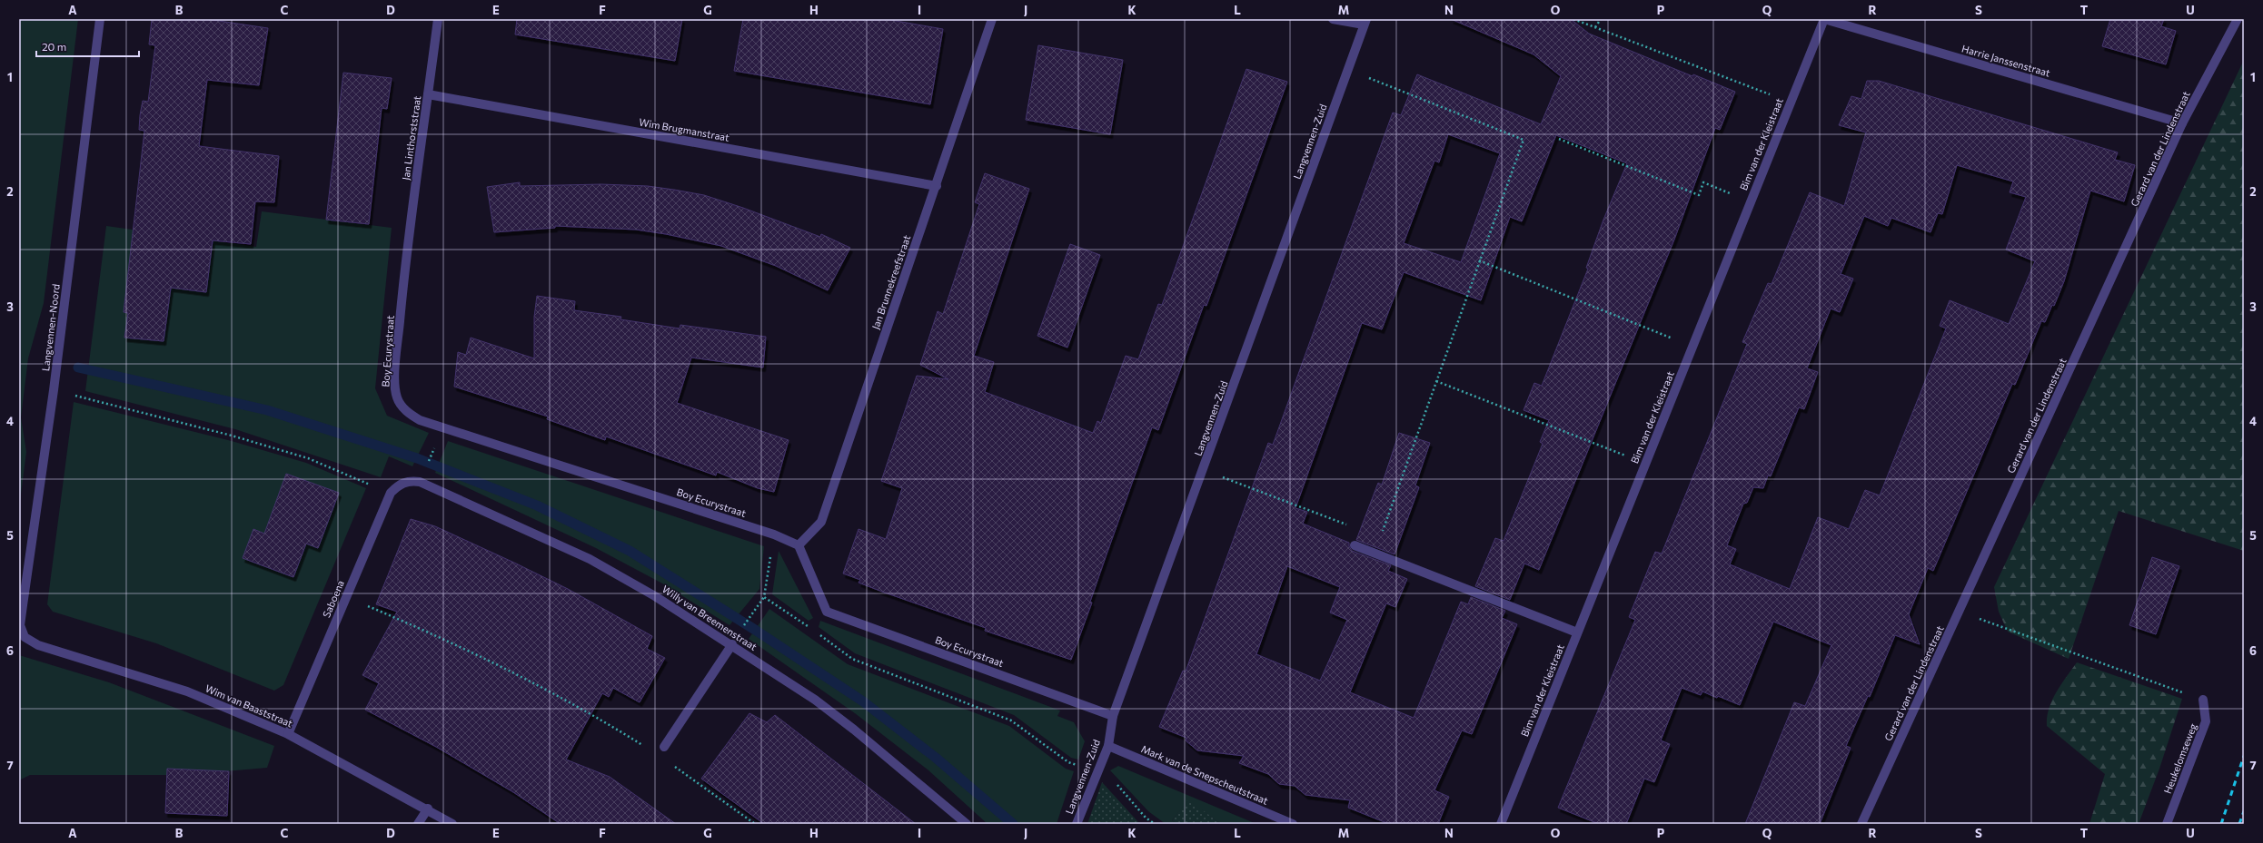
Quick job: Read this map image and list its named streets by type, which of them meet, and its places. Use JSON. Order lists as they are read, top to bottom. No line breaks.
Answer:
{"streets":{"street":["Harrie Janssenstraat","Wim Brugmanstraat","Jan Linthorststraat","Langvennen-Zuid","Bim van der Kleistraat","Gerard van der Lindenstraat","Jan Brunnekreefstraat","Langvennen-Noord","Boy Ecurystraat","Saboena","Willy van Breemenstraat","Wim van Baaststraat","Heukelomseweg","Mark van de Snepscheutstraat"]},"crossings":[["Harrie Janssenstraat","Bim van der Kleistraat"],["Harrie Janssenstraat","Gerard van der Lindenstraat"],["Wim Brugmanstraat","Jan Linthorststraat"],["Wim Brugmanstraat","Jan Brunnekreefstraat"],["Jan Linthorststraat","Boy Ecurystraat"],["Langvennen-Zuid","Boy Ecurystraat"],["Langvennen-Zuid","Mark van de Snepscheutstraat"],["Jan Brunnekreefstraat","Boy Ecurystraat"],["Langvennen-Noord","Wim van Baaststraat"],["Saboena","Willy van Breemenstraat"],["Saboena","Wim van Baaststraat"]],"scale_bar":"20 m","grid":{"columns":["A","B","C","D","E","F","G","H","I","J","K","L","M","N","O","P","Q","R","S","T","U"],"rows":["1","2","3","4","5","6","7"]}}
